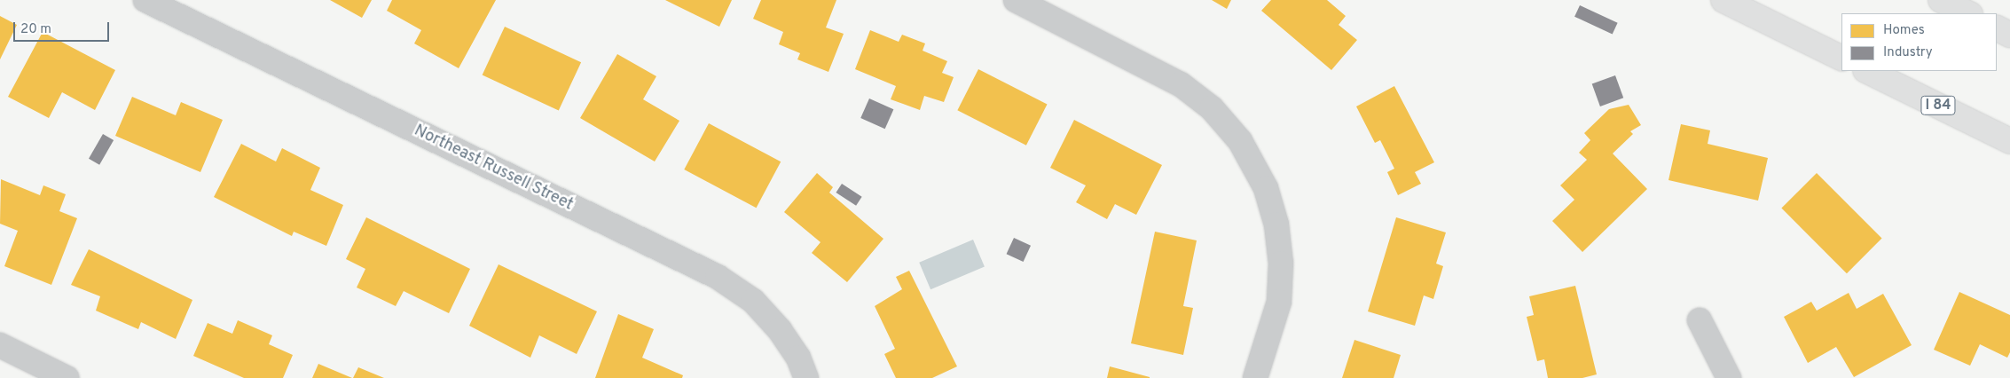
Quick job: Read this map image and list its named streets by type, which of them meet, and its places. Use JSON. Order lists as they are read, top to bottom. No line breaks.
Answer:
{"streets":{"highway":["I 84"],"street":["Northeast Russell Street"]},"legend":["Homes","Industry"],"scale_bar":"20 m"}
